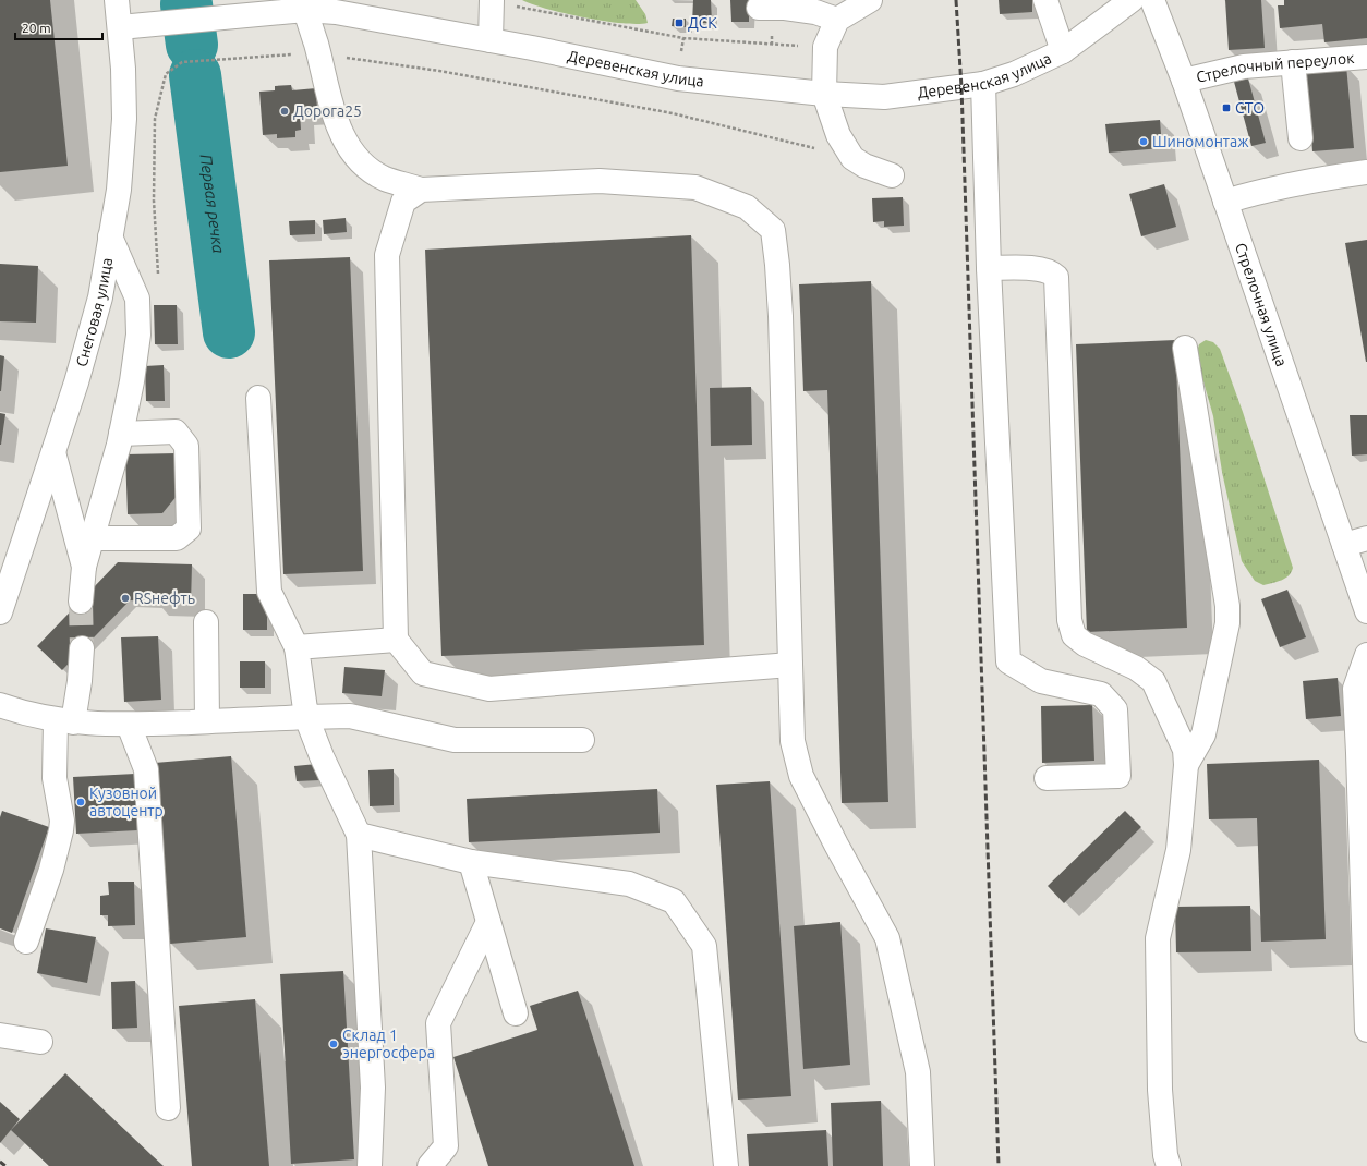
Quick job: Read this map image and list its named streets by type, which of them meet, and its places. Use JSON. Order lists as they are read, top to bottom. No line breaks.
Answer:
{"streets":{"main road":["Деревенская улица","Стрелочный переулок","Стрелочная улица","Снеговая улица"]},"crossings":[["Деревенская улица","Снеговая улица"],["Стрелочный переулок","Стрелочная улица"]],"water":["Первая речка"],"places":{"transit":["ДСК","СТО"],"other":["Дорога25","Шиномонтаж","RSнефть","Кузовной автоцентр","Склад 1 энергосфера"]},"scale_bar":"20 m"}
